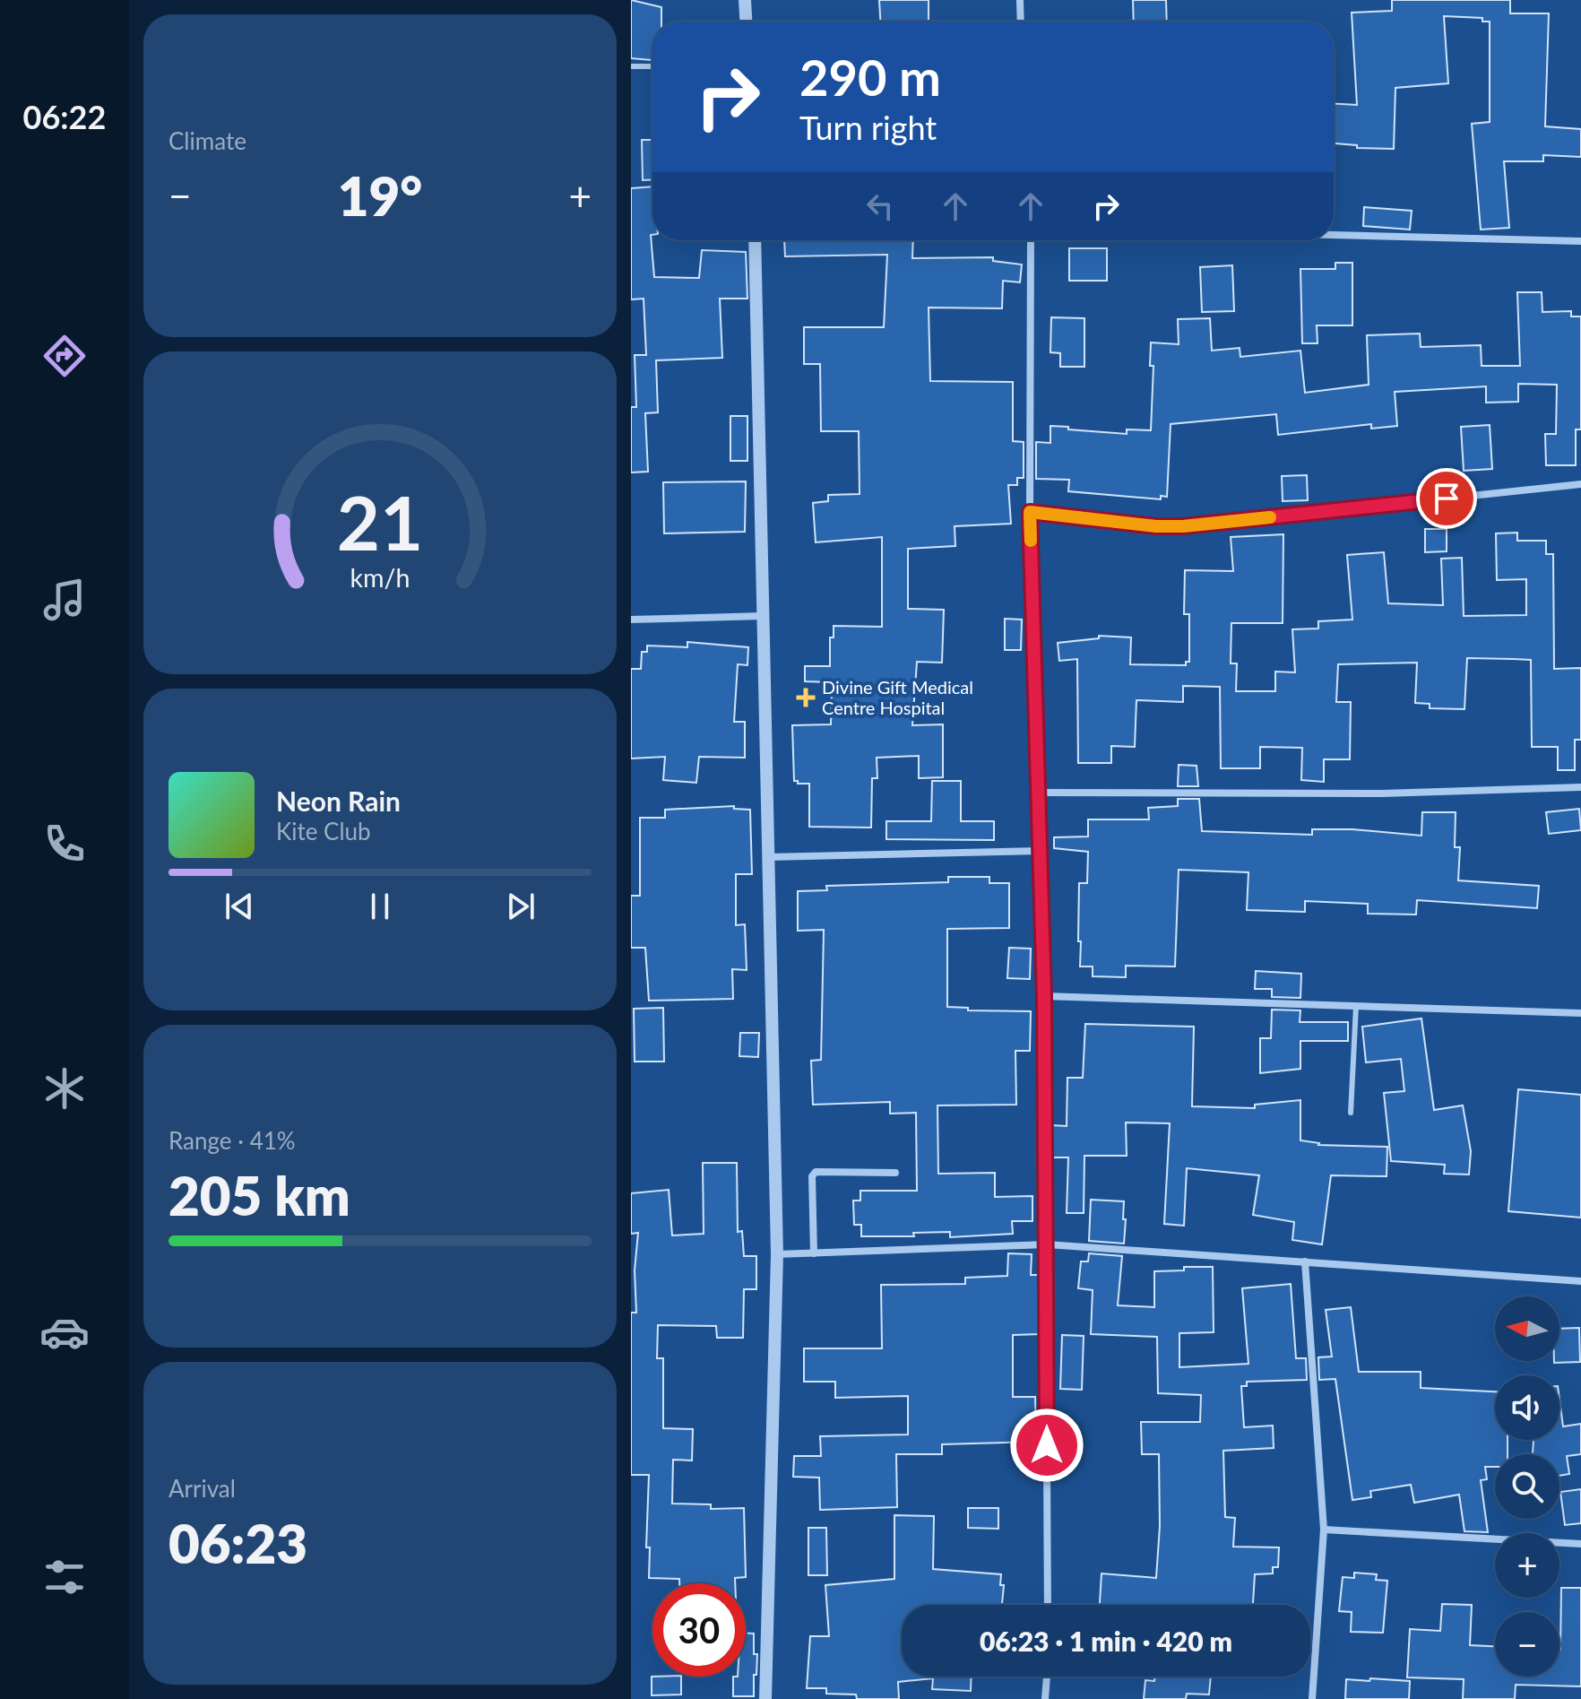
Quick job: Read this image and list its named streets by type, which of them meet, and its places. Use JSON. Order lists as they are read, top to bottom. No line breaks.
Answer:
{"places":{"health":["Divine Gift Medical Centre Hospital"]},"north":"left","page":{"tabs":"06:22","tile":["Climate",["Range · 41%","205 km"],["Arrival","06:23"]],"turn":["290 m","Turn right"],"heat":["−","19°","+"],"song":["Neon Rain","Kite Club"],"map_buttons":["+","−"],"limit":"30","trip":"06:23 · 1 min · 420 m","gauge":["21","km/h"]}}
